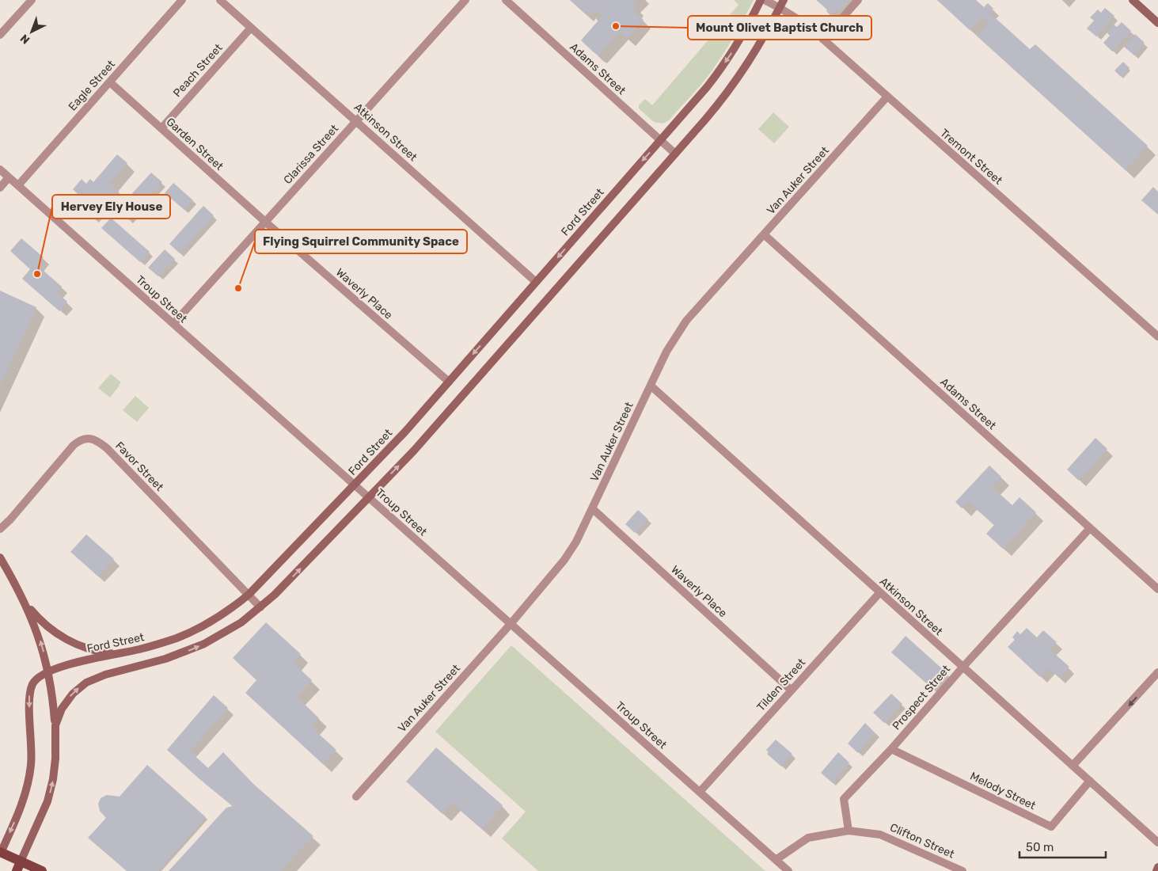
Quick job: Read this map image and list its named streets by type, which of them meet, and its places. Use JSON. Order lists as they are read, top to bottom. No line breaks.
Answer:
{"streets":{"main road":["Ford Street"],"street":["Adams Street","Peach Street","Eagle Street","Atkinson Street","Garden Street","Clarissa Street","Tremont Street","Van Auker Street","Waverly Place","Troup Street","Favor Street","Tilden Street","Prospect Street","Melody Street","Clifton Street"]},"crossings":[["Adams Street","Van Auker Street"],["Adams Street","Ford Street"],["Adams Street","Prospect Street"],["Peach Street","Atkinson Street"],["Peach Street","Garden Street"],["Eagle Street","Garden Street"],["Eagle Street","Troup Street"],["Atkinson Street","Clarissa Street"],["Atkinson Street","Van Auker Street"],["Atkinson Street","Ford Street"],["Atkinson Street","Tilden Street"],["Atkinson Street","Prospect Street"],["Atkinson Street","Melody Street"],["Garden Street","Clarissa Street"],["Garden Street","Waverly Place"],["Clarissa Street","Waverly Place"],["Clarissa Street","Troup Street"],["Tremont Street","Van Auker Street"],["Van Auker Street","Waverly Place"],["Van Auker Street","Troup Street"],["Ford Street","Waverly Place"],["Ford Street","Troup Street"],["Ford Street","Favor Street"],["Waverly Place","Tilden Street"],["Troup Street","Tilden Street"],["Prospect Street","Melody Street"],["Prospect Street","Clifton Street"]],"places":["Mount Olivet Baptist Church","Hervey Ely House","Flying Squirrel Community Space"],"scale_bar":"50 m","north":"bottom left"}
